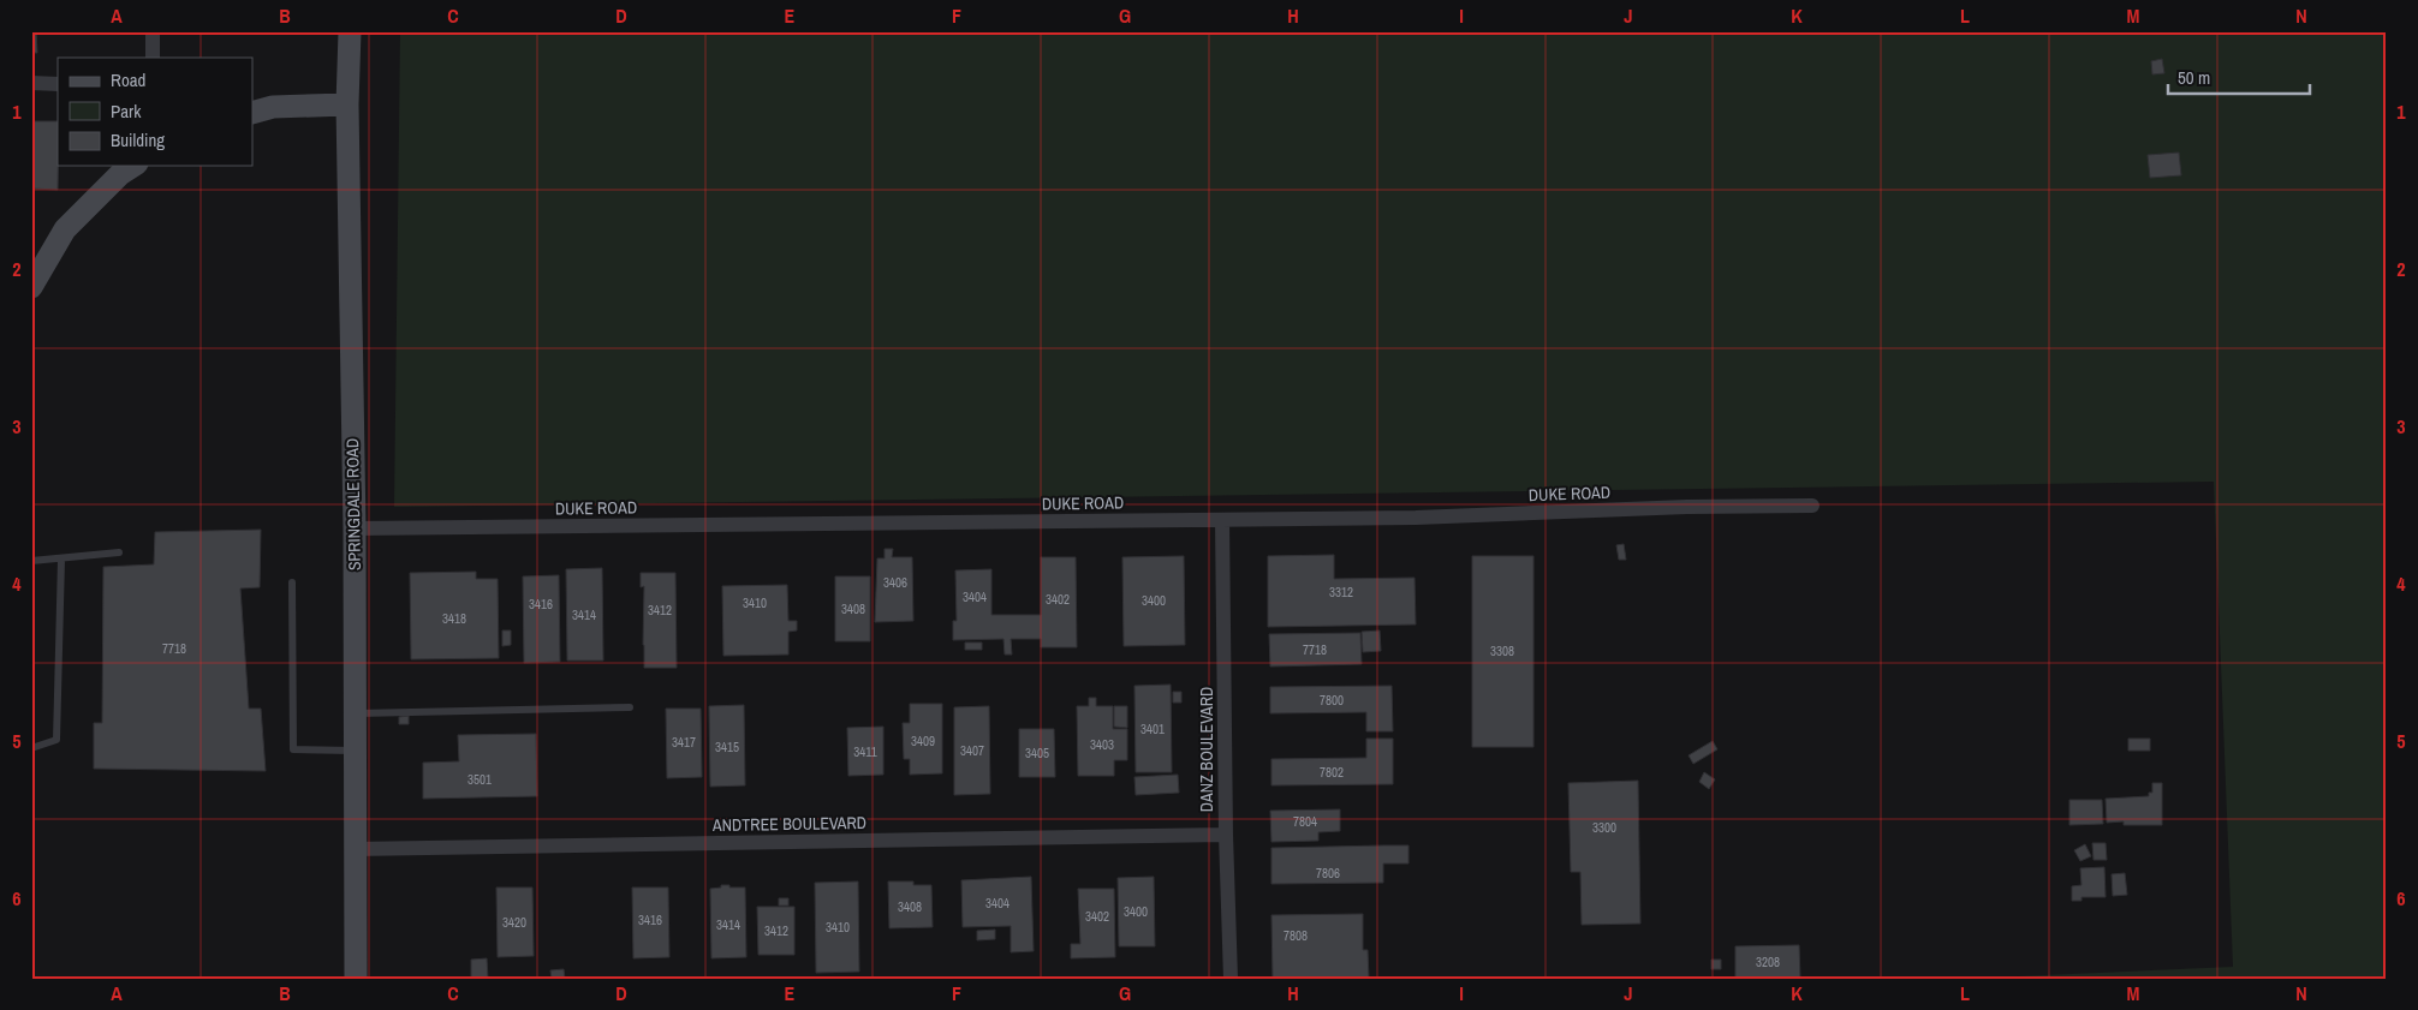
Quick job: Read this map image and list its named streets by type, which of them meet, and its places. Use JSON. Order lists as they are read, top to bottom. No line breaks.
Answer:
{"streets":{"main road":["SPRINGDALE ROAD"],"street":["DUKE ROAD","DANZ BOULEVARD","ANDTREE BOULEVARD"]},"crossings":[["DUKE ROAD","SPRINGDALE ROAD"],["DUKE ROAD","DANZ BOULEVARD"],["SPRINGDALE ROAD","ANDTREE BOULEVARD"],["DANZ BOULEVARD","ANDTREE BOULEVARD"]],"house_numbers":["3406","3312","3404","3402","3400","3410","3416","3408","3412","3414","3418","7718","7718","3308","7800","3401","3409","3417","3403","3415","3407","3411","3405","7802","3501","7804","3300","7806","3404","3408","3400","3402","3416","3420","3414","3410","3412","7808","3208"],"legend":["Road","Park","Building"],"scale_bar":"50 m","grid":{"columns":["A","B","C","D","E","F","G","H","I","J","K","L","M","N"],"rows":["1","2","3","4","5","6"]}}
